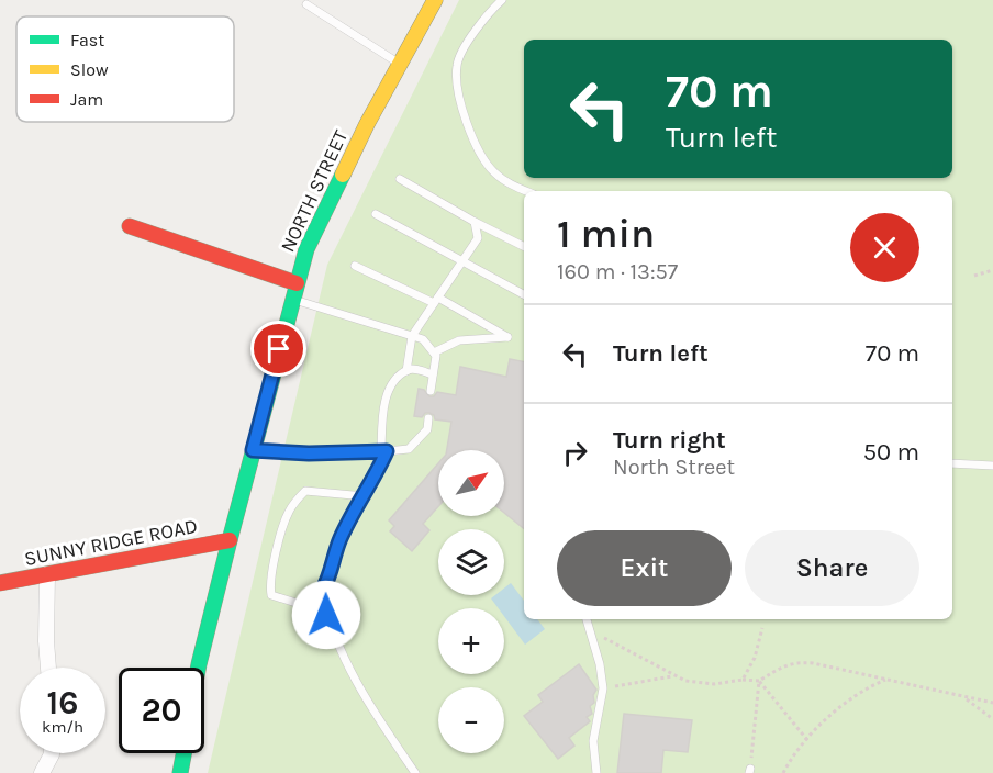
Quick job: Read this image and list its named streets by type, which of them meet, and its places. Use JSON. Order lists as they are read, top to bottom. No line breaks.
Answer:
{"streets":{"street":["NORTH STREET","SUNNY RIDGE ROAD"]},"crossings":[["NORTH STREET","SUNNY RIDGE ROAD"]],"legend":["Fast","Slow","Jam"],"north":"top right","page":{"turn":["70 m","Turn left"],"heading":["1 min","160 m · 13:57"],"list":[{"name":"Turn left","value":"70 m"},{"name":"Turn right","note":"North Street","value":"50 m"}],"map_buttons":["+","−"],"buttons":["Exit","Share"],"speed":"16 km/h","limit":"20"}}
